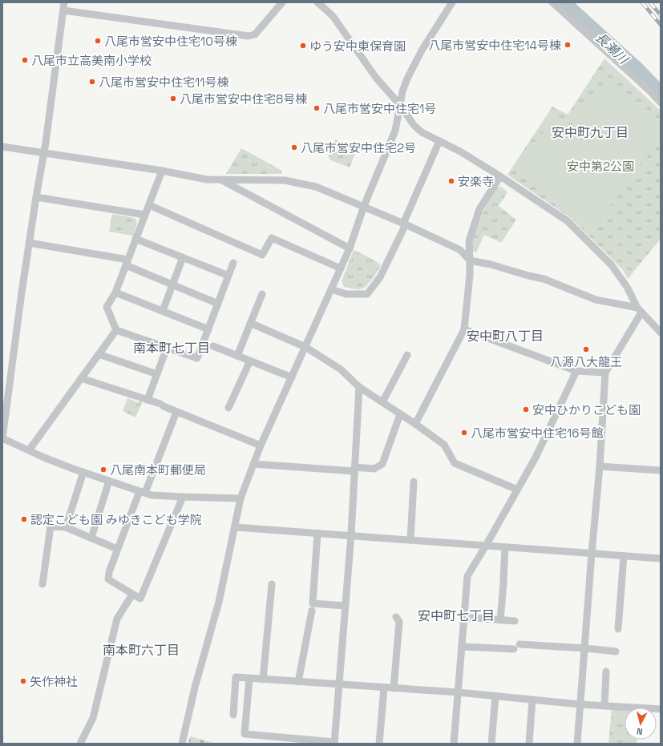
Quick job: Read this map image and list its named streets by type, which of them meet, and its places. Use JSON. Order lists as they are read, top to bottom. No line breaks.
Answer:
{"districts":["安中町九丁目","安中町八丁目","南本町七丁目","安中町七丁目","南本町六丁目"],"water":["長瀬川"],"parks":["安中第2公園"],"places":["八尾市営安中住宅10号棟","八尾市営安中住宅14号棟","ゆう安中東保育園","八尾市立高美南小学校","八尾市営安中住宅11号棟","八尾市営安中住宅8号棟","八尾市営安中住宅1号","八尾市営安中住宅2号","安楽寺","八源八大龍王","安中ひかりこども園","八尾市営安中住宅16号館","八尾南本町郵便局","認定こども園 みゆきこども学院","矢作神社"],"north":"bottom"}
